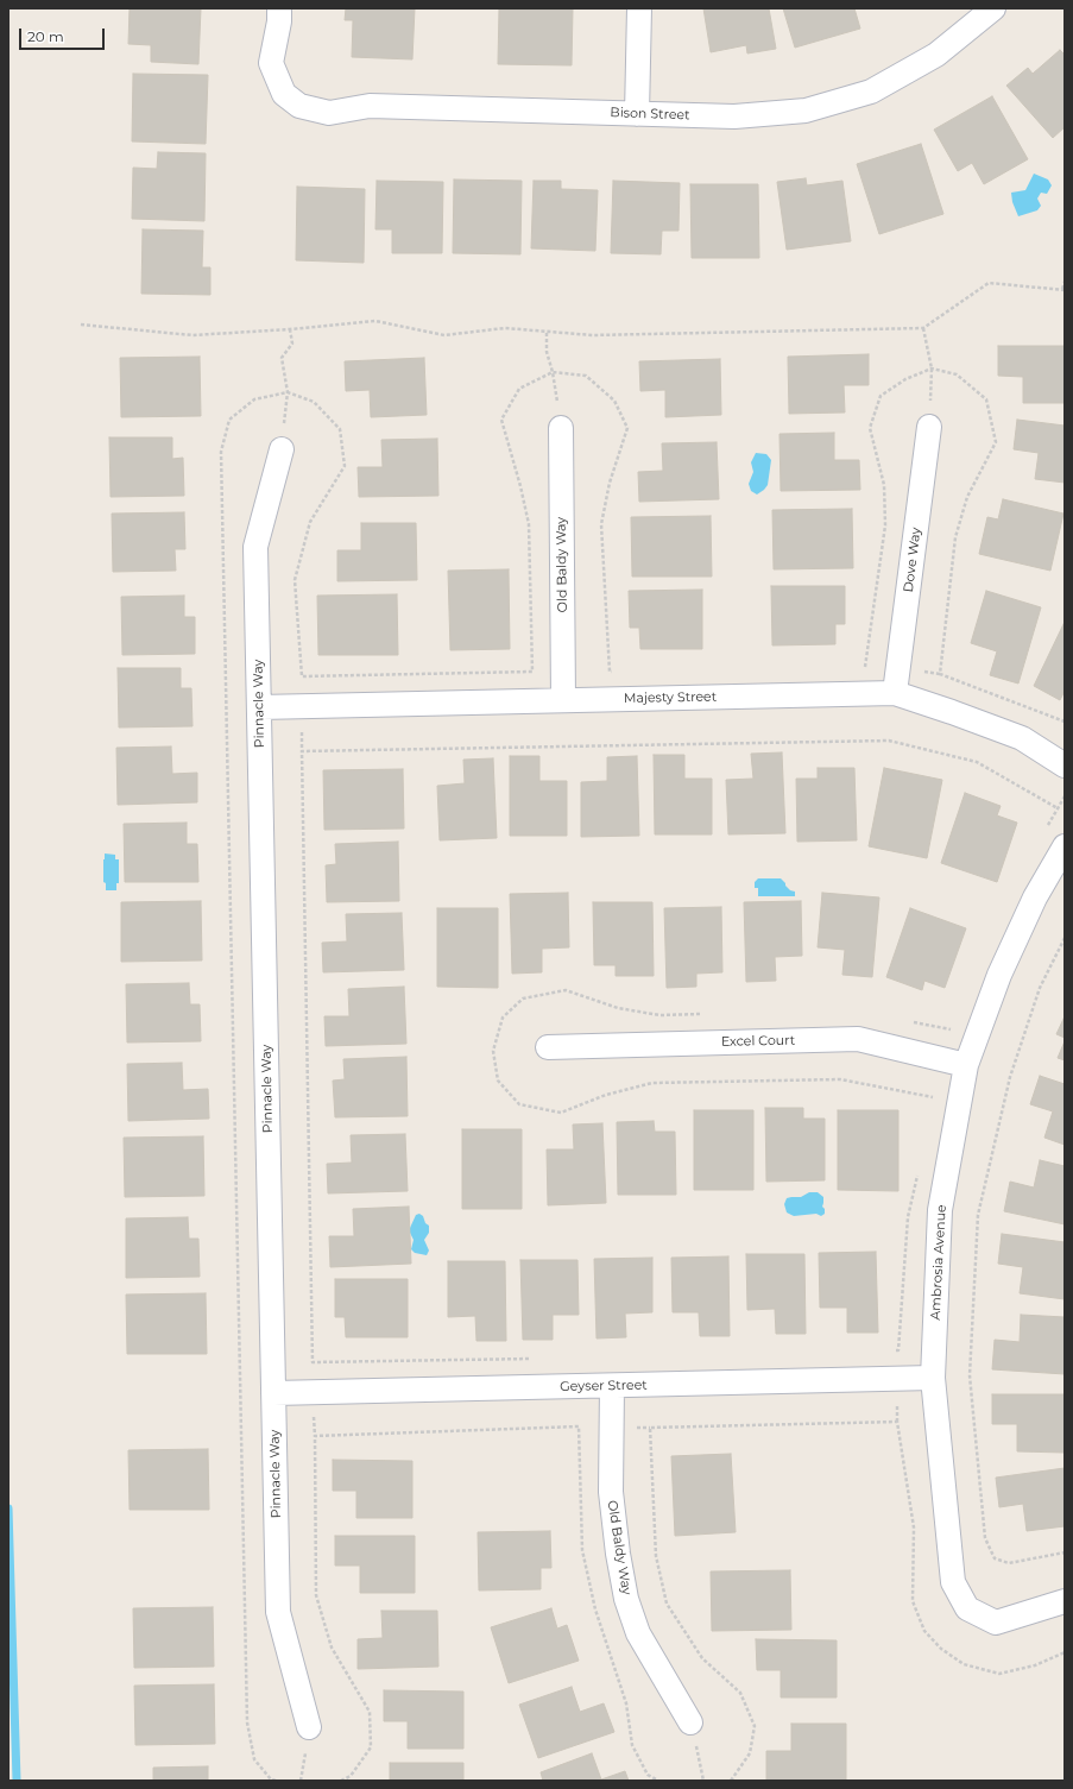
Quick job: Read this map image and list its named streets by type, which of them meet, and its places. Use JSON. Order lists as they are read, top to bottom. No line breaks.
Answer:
{"streets":{"street":["Bison Street","Dove Way","Old Baldy Way","Majesty Street","Pinnacle Way","Excel Court","Ambrosia Avenue","Geyser Street"]},"crossings":[["Dove Way","Majesty Street"],["Old Baldy Way","Majesty Street"],["Old Baldy Way","Geyser Street"],["Majesty Street","Pinnacle Way"],["Pinnacle Way","Geyser Street"],["Excel Court","Ambrosia Avenue"],["Ambrosia Avenue","Geyser Street"]],"scale_bar":"20 m"}
